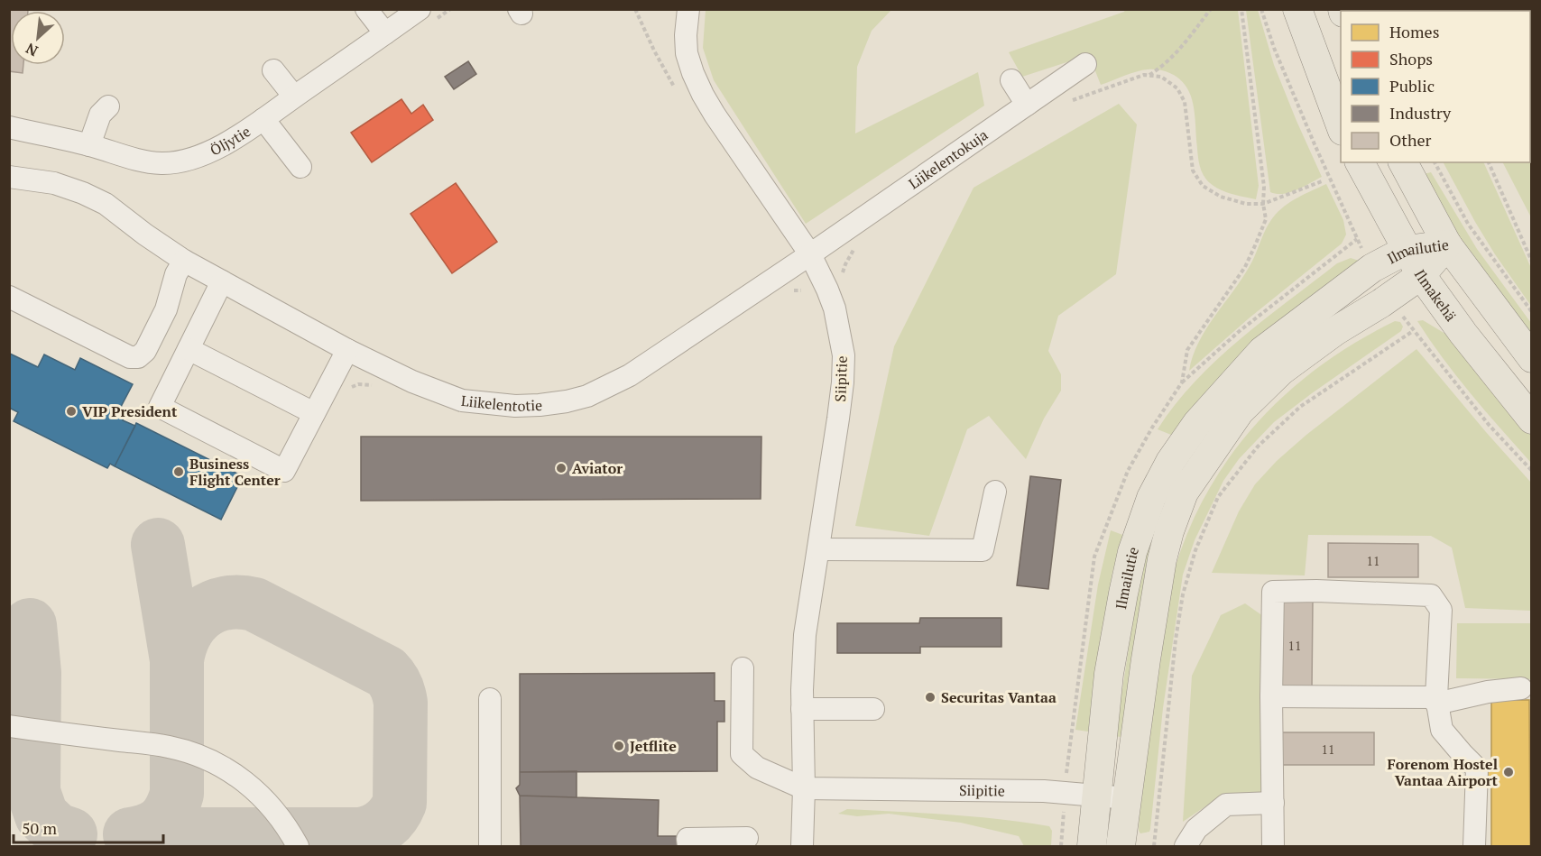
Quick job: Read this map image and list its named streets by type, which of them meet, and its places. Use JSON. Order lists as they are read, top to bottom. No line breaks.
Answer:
{"streets":{"main road":["Ilmailutie","Ilmakehä"],"street":["Öljytie","Liikelentokuja","Siipitie","Liikelentotie"]},"crossings":[["Liikelentokuja","Siipitie"],["Liikelentokuja","Liikelentotie"],["Ilmailutie","Ilmakehä"],["Ilmailutie","Siipitie"],["Siipitie","Liikelentotie"]],"places":["VIP President","Aviator","Business Flight Center","Securitas Vantaa","Jetflite","Forenom Hostel Vantaa Airport"],"house_numbers":["11","11","11"],"legend":["Homes","Shops","Public","Industry","Other"],"scale_bar":"50 m","north":"bottom left"}
